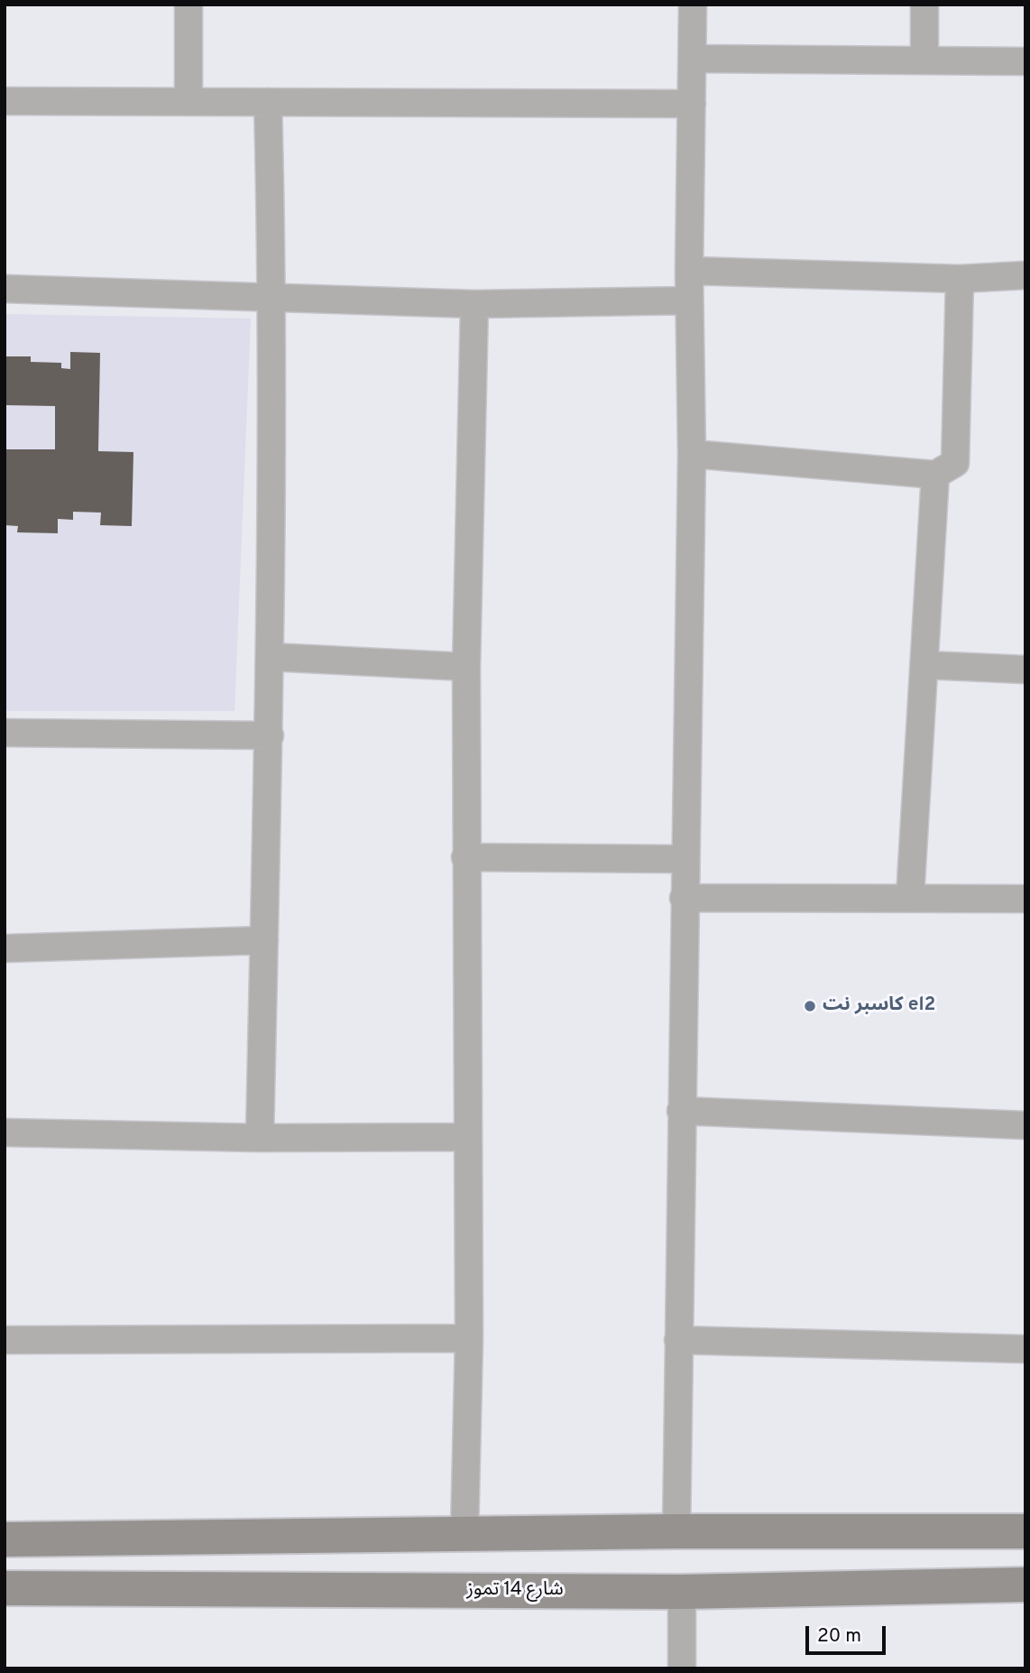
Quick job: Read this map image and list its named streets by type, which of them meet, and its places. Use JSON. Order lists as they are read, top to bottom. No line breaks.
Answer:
{"streets":{"main road":["شارع 14 تموز"]},"places":["كاسبر نت el2"],"scale_bar":"20 m"}
